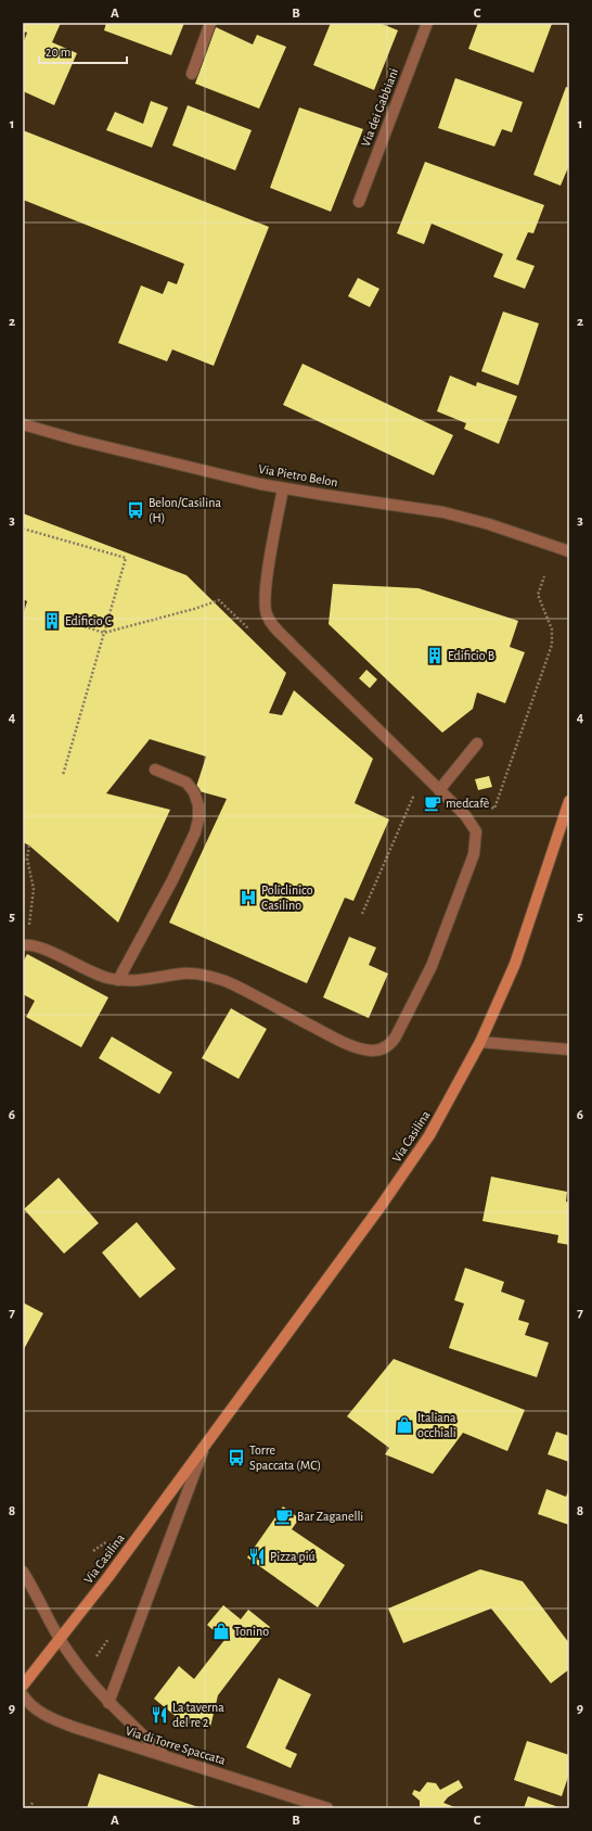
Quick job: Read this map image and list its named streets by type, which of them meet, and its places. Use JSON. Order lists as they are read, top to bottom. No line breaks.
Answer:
{"streets":{"main road":["Via Casilina"],"street":["Via dei Gabbiani","Via Pietro Belon","Via di Torre Spaccata"]},"places":{"bus stop":["Belon/Casilina (H)","Torre Spaccata (MC)"],"building":["Edificio C","Edificio B"],"cafe":["medcafè","Bar Zaganelli"],"hospital":["Policlinico Casilino"],"shop":["Italiana occhiali","Tonino"],"restaurant":["Pizza piú","La taverna del re 2"]},"scale_bar":"20 m","grid":{"columns":["A","B","C"],"rows":["1","2","3","4","5","6","7","8","9"]}}
